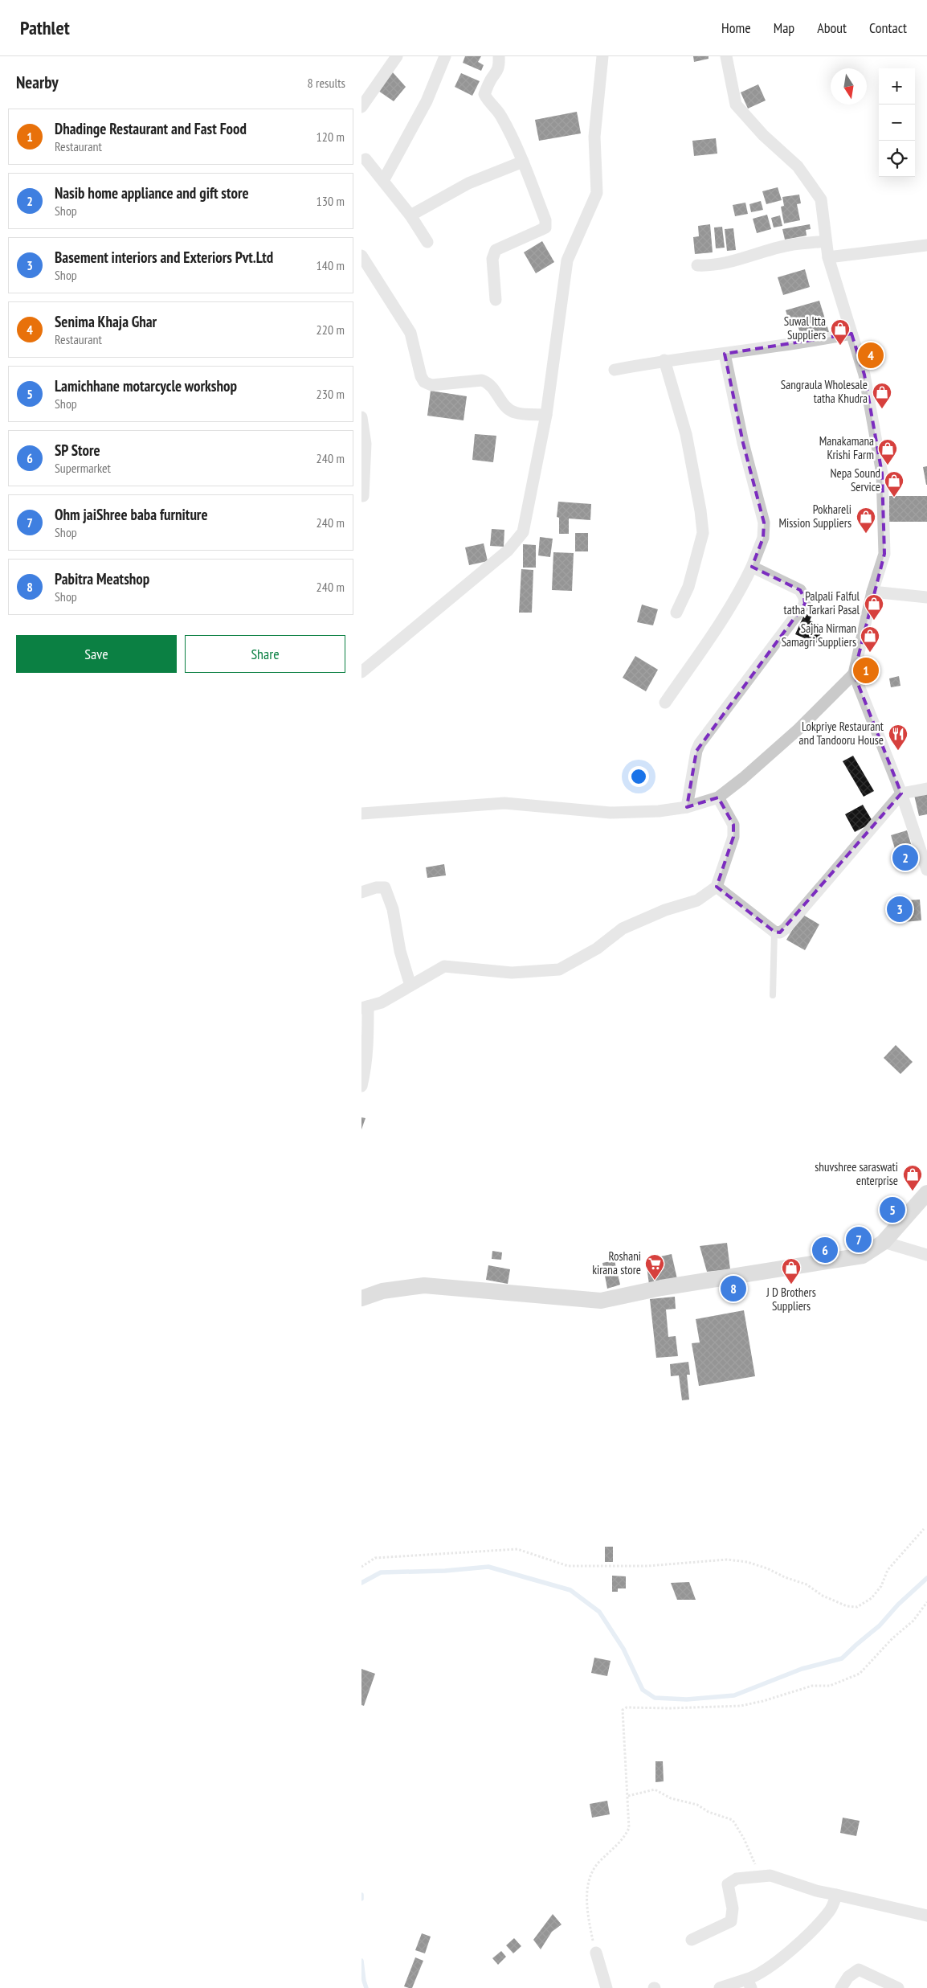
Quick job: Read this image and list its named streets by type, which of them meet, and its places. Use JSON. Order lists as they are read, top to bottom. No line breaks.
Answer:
{"places":{"shop":["Suwal Itta Suppliers","Sangraula Wholesale tatha Khudra","Manakamana Krishi Farm","Nepa Sound Service","Pokhareli Mission Suppliers","Palpali Falful tatha Tarkari Pasal","Sajha Nirman Samagri Suppliers","shuvshree saraswati enterprise","J D Brothers Suppliers"],"restaurant":["Lokpriye Restaurant and Tandooru House"],"supermarket":["Roshani kirana store"]},"north":"bottom","page":{"header":"Pathlet","nav":["Home","Map","About","Contact"],"heading":["Nearby","8 results"],"map_buttons":["+","−"],"list":[{"mark":"1","name":"Dhadinge Restaurant and Fast Food","note":"Restaurant","value":"120 m"},{"mark":"2","name":"Nasib home appliance and gift store","note":"Shop","value":"130 m"},{"mark":"3","name":"Basement interiors and Exteriors Pvt.Ltd","note":"Shop","value":"140 m"},{"mark":"4","name":"Senima Khaja Ghar","note":"Restaurant","value":"220 m"},{"mark":"5","name":"Lamichhane motarcycle workshop","note":"Shop","value":"230 m"},{"mark":"6","name":"SP Store","note":"Supermarket","value":"240 m"},{"mark":"7","name":"Ohm jaiShree baba furniture","note":"Shop","value":"240 m"},{"mark":"8","name":"Pabitra Meatshop","note":"Shop","value":"240 m"}],"pins":["4","1","2","3","5","7","6","8"],"buttons":["Save","Share"]}}
